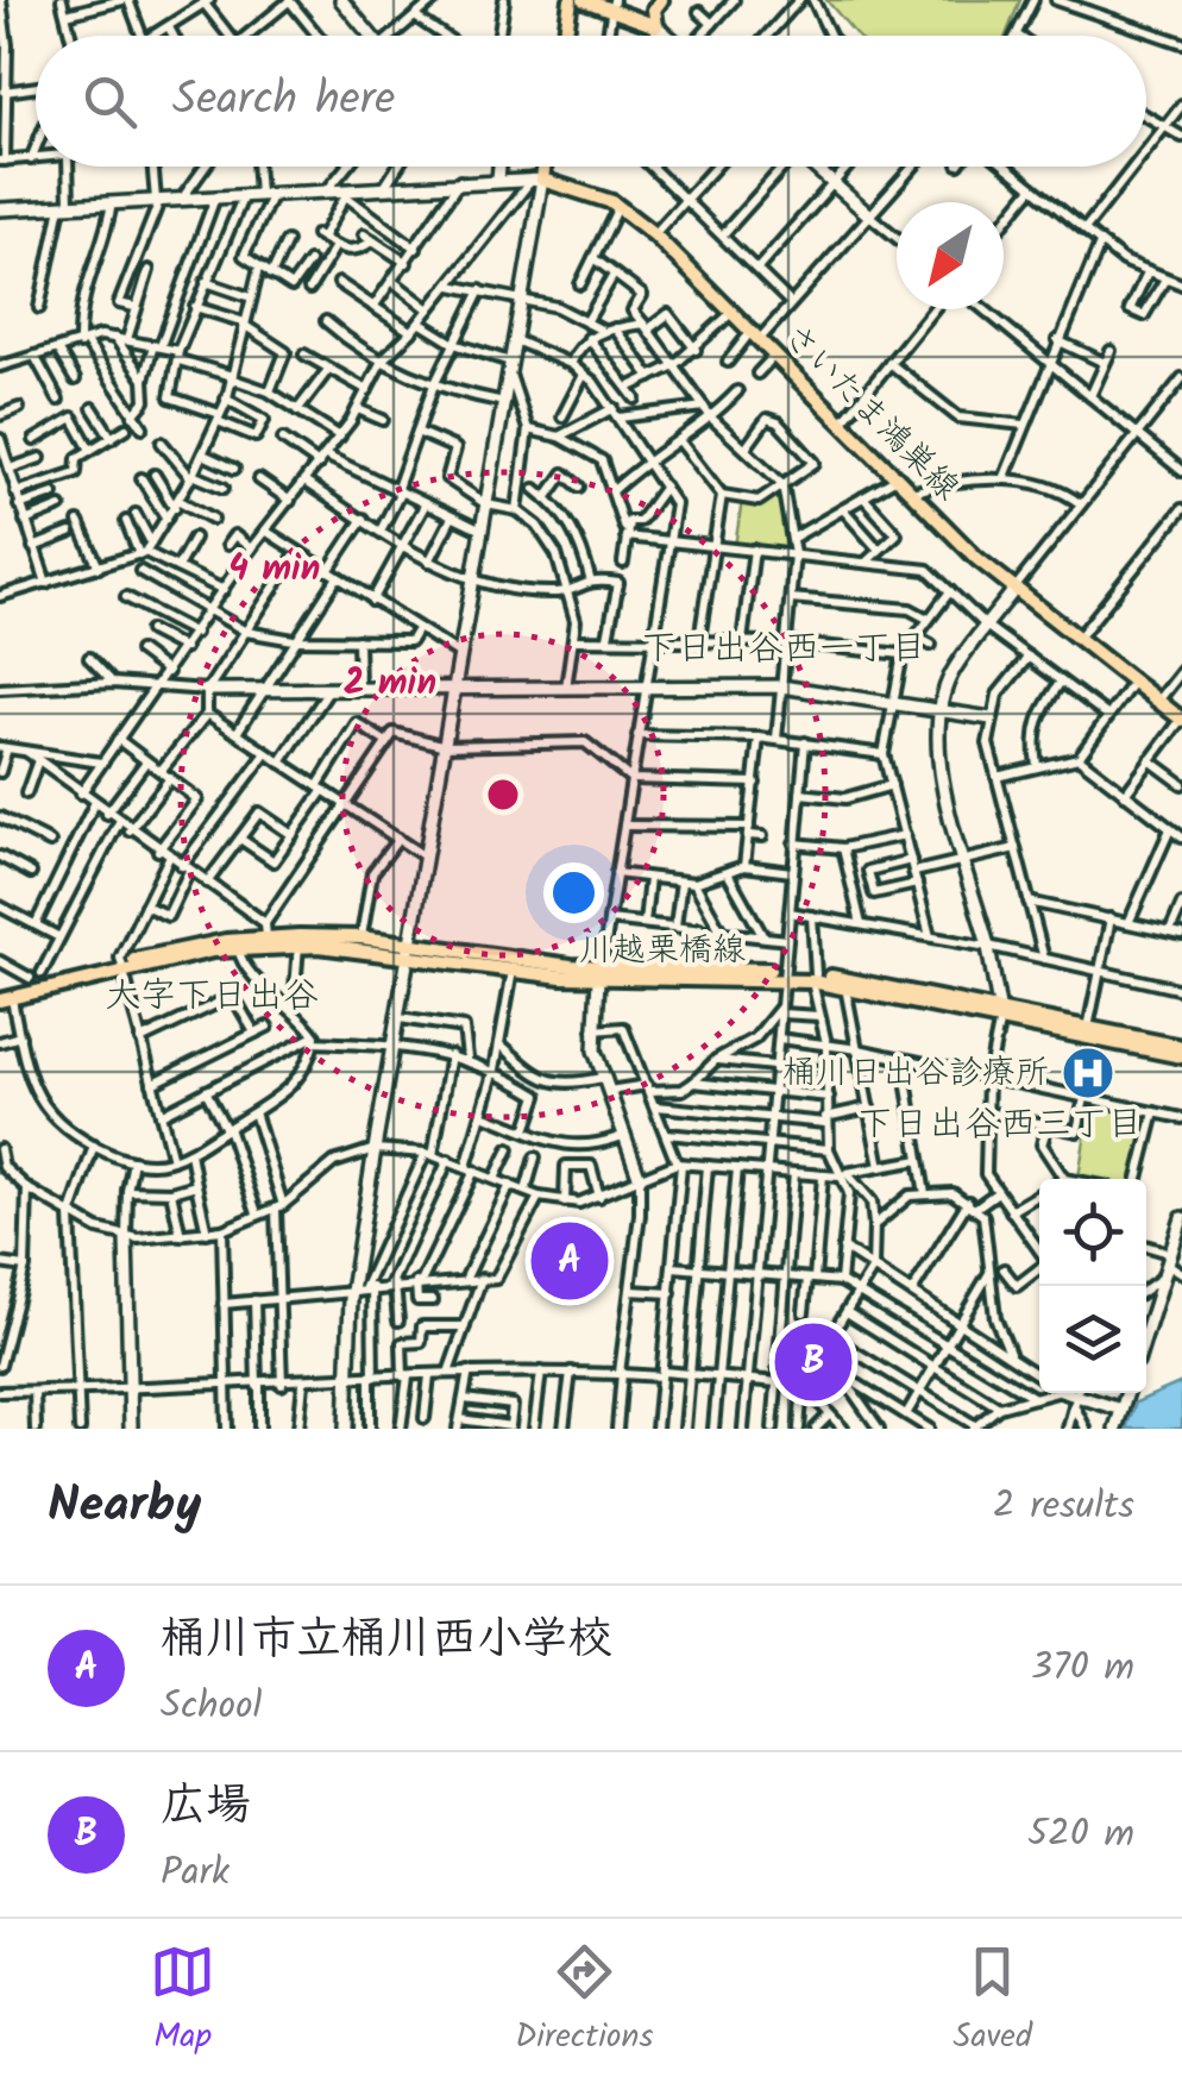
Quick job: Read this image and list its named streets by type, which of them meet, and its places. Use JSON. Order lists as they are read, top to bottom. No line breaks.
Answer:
{"streets":{"main road":["さいたま鴻巣線","川越栗橋線"]},"districts":["下日出谷西一丁目","大字下日出谷","下日出谷西三丁目"],"places":{"hospital":["桶川日出谷診療所"]},"north":"bottom left","page":{"search":"Search here","pins":["A","B"],"heading":["Nearby","2 results"],"list":[{"mark":"A","name":"桶川市立桶川西小学校","note":"School","value":"370 m"},{"mark":"B","name":"広場","note":"Park","value":"520 m"}],"nav":["Map","Directions","Saved"]},"rings":["4 min","2 min"]}
